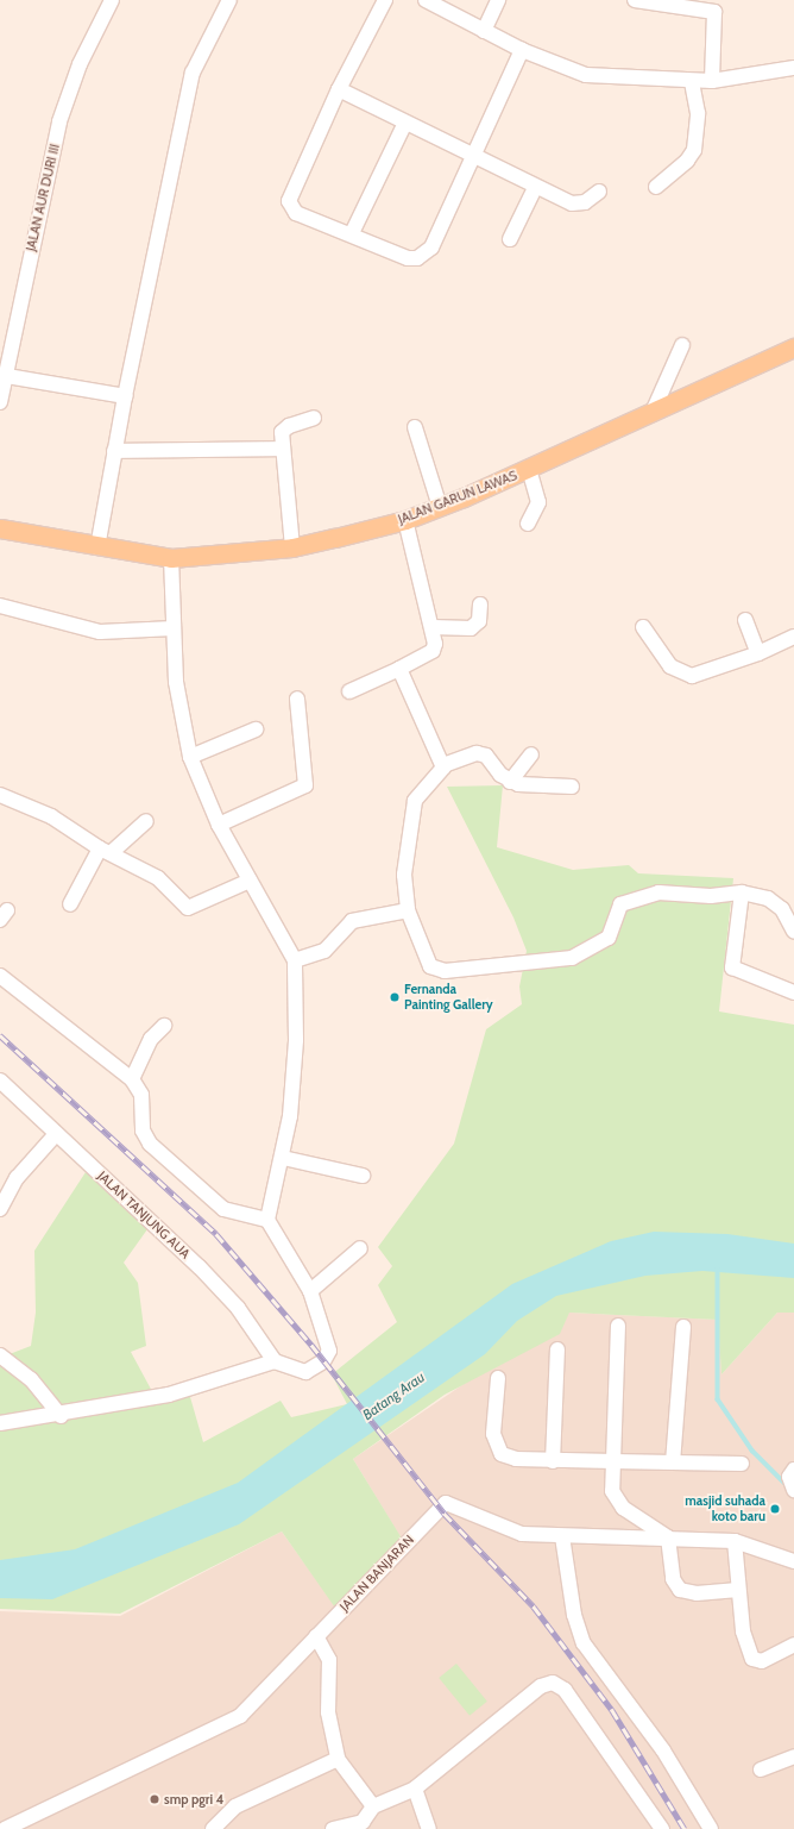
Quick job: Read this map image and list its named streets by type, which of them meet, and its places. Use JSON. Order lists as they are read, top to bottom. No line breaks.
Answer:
{"streets":{"main road":["JALAN GARUN LAWAS"],"street":["JALAN AUR DURI III","JALAN TANJUNG AUA","JALAN BANJARAN"]},"water":["Batang Arau"],"places":["Fernanda Painting Gallery","masjid suhada koto baru","smp pgri 4"]}
